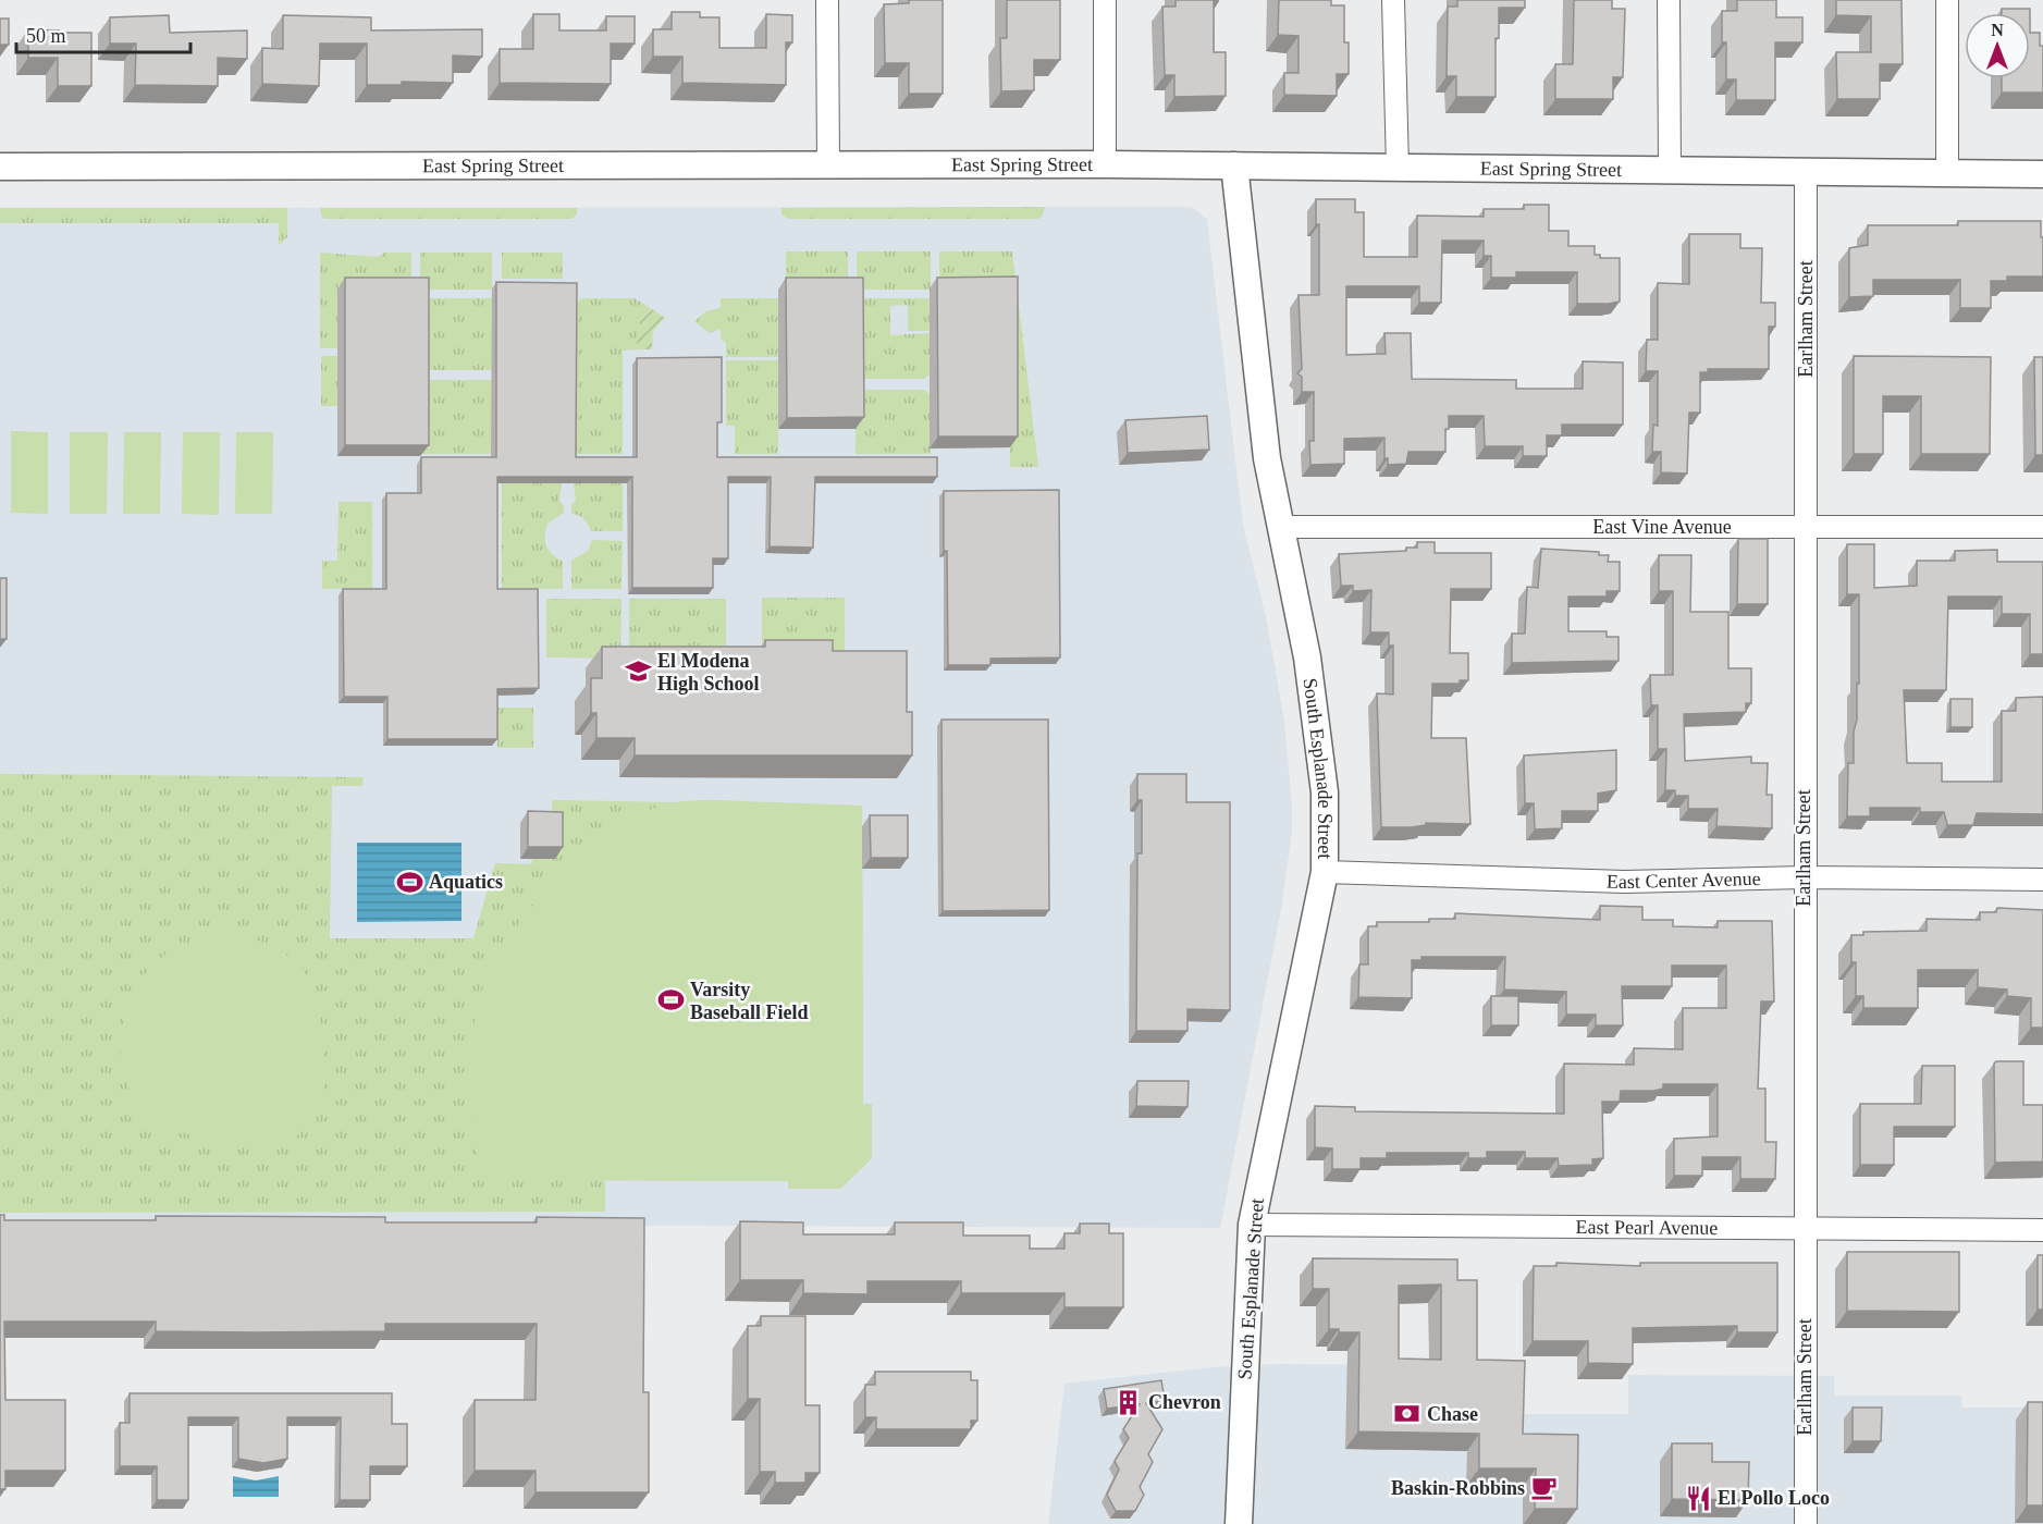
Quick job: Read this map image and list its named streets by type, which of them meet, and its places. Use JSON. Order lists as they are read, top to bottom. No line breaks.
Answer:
{"streets":{"street":["East Spring Street","Earlham Street","East Vine Avenue","South Esplanade Street","East Center Avenue","East Pearl Avenue"]},"crossings":[["East Spring Street","Earlham Street"],["East Spring Street","South Esplanade Street"],["Earlham Street","East Vine Avenue"],["Earlham Street","East Center Avenue"],["Earlham Street","East Pearl Avenue"],["East Vine Avenue","South Esplanade Street"],["South Esplanade Street","East Center Avenue"],["South Esplanade Street","East Pearl Avenue"]],"places":{"school or university":["El Modena High School"],"sports":["Aquatics","Varsity Baseball Field"],"building":["Chevron"],"bank":["Chase"],"cafe":["Baskin-Robbins"],"restaurant":["El Pollo Loco"]},"scale_bar":"50 m","north":"top"}
